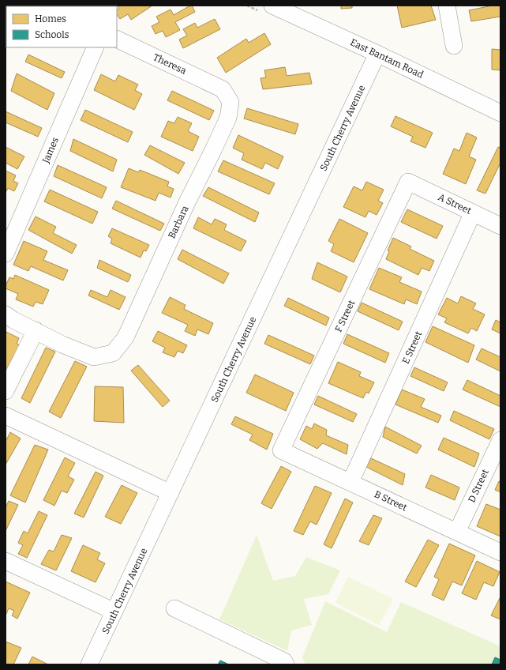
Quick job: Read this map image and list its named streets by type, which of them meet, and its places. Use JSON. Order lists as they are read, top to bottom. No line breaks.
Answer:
{"streets":{"street":["East Bantam Road","Theresa","South Cherry Avenue","James","A Street","Barbara","F Street","E Street","D Street","B Street"]},"crossings":[["East Bantam Road","South Cherry Avenue"],["Theresa","Barbara"],["A Street","F Street"],["A Street","E Street"],["F Street","B Street"],["E Street","B Street"],["D Street","B Street"]],"legend":["Homes","Schools"]}
